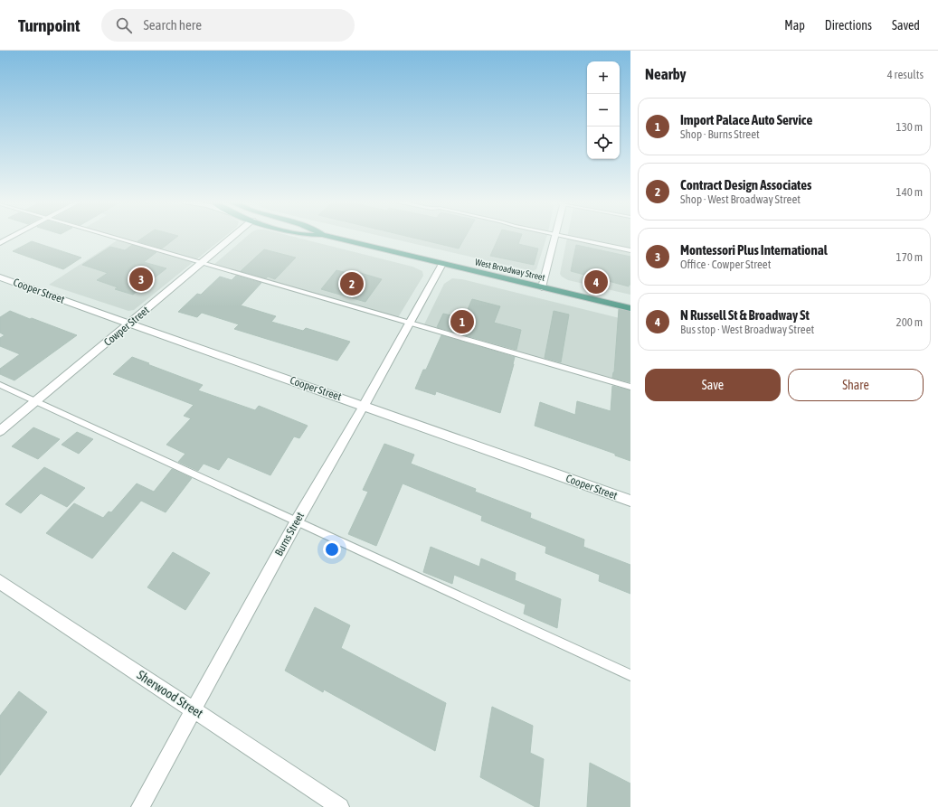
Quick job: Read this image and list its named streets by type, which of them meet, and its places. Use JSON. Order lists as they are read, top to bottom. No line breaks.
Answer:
{"streets":{"main road":["West Broadway Street"],"street":["Cooper Street","Cowper Street","Burns Street","Sherwood Street"]},"crossings":[["West Broadway Street","Burns Street"],["Cooper Street","Cowper Street"],["Cooper Street","Burns Street"],["Burns Street","Sherwood Street"]],"page":{"header":"Turnpoint","search":"Search here","nav":["Map","Directions","Saved"],"heading":["Nearby","4 results"],"map_buttons":["+","−"],"list":[{"mark":"1","name":"Import Palace Auto Service","note":"Shop · Burns Street","value":"130 m"},{"mark":"2","name":"Contract Design Associates","note":"Shop · West Broadway Street","value":"140 m"},{"mark":"3","name":"Montessori Plus International","note":"Office · Cowper Street","value":"170 m"},{"mark":"4","name":"N Russell St & Broadway St","note":"Bus stop · West Broadway Street","value":"200 m"}],"pins":["3","4","2","1"],"buttons":["Save","Share"]}}
